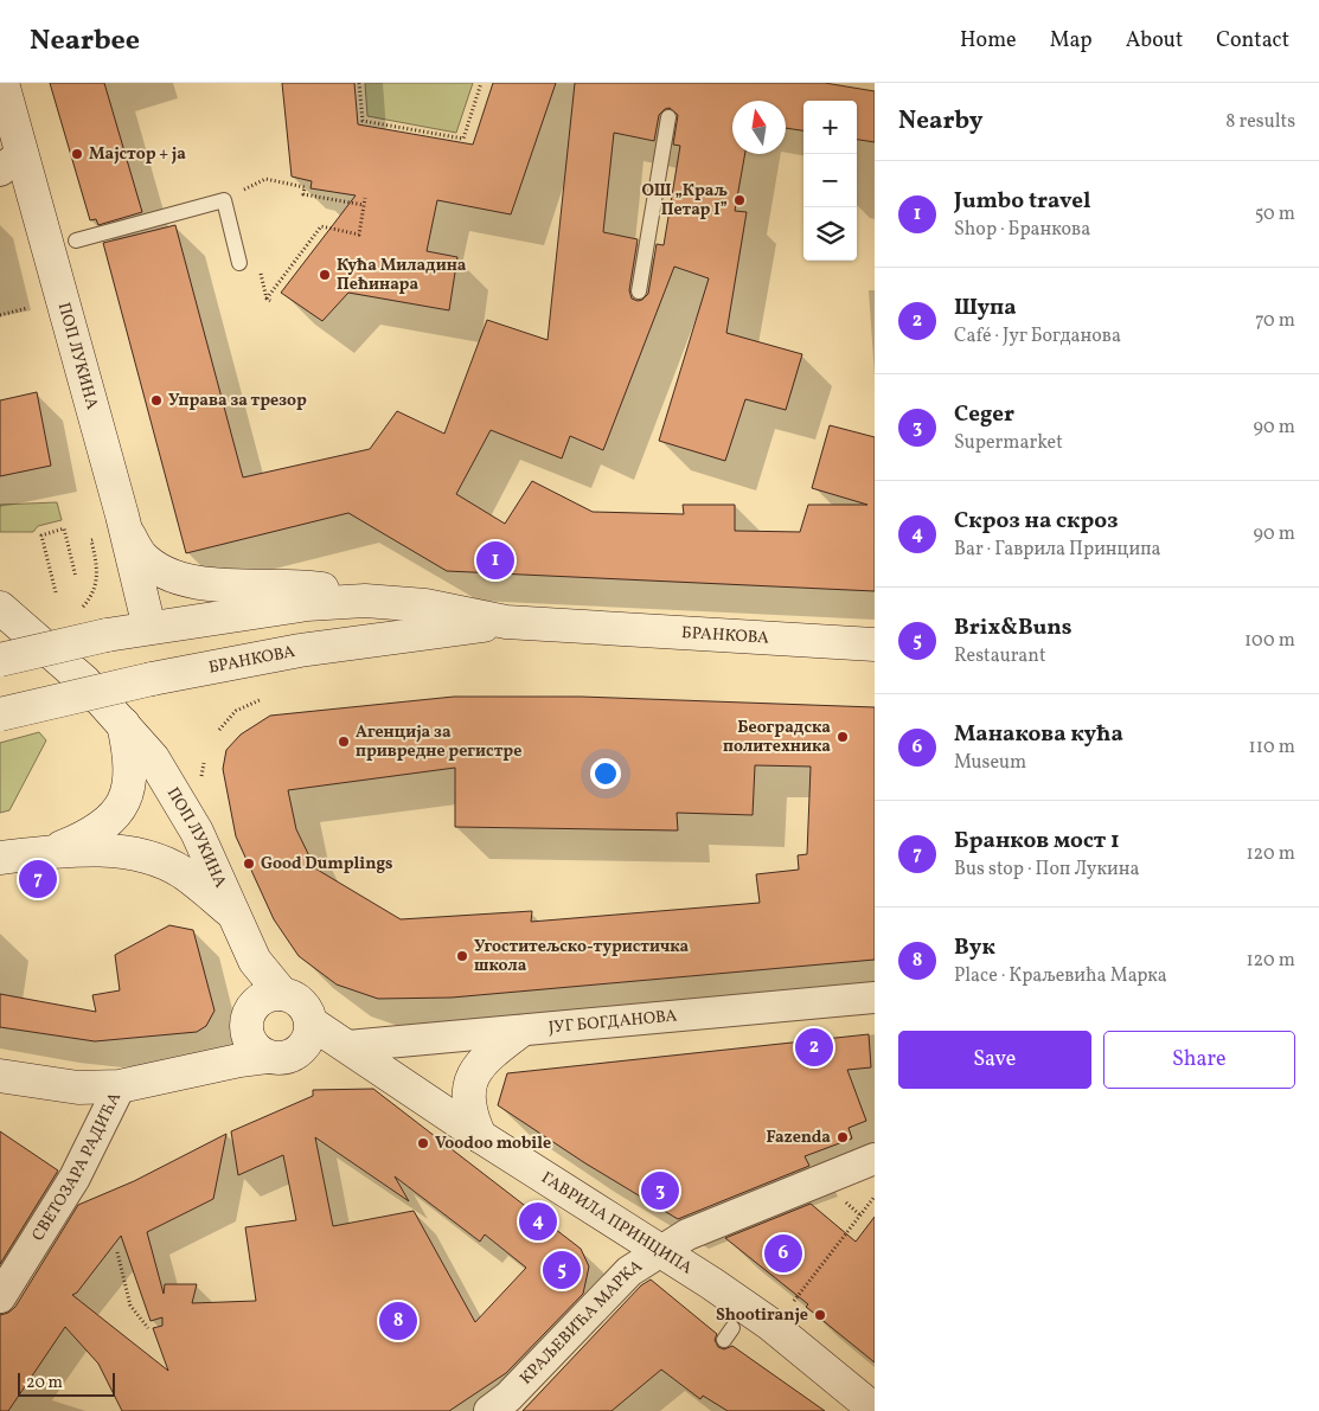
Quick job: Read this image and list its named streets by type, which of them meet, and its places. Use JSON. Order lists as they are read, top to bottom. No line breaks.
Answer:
{"streets":{"street":["ПОП ЛУКИНА","БРАНКОВА","ЈУГ БОГДАНОВА","СВЕТОЗАРА РАДИЋА","ГАВРИЛА ПРИНЦИПА","КРАЉЕВИЋА МАРКА"]},"crossings":[["ПОП ЛУКИНА","БРАНКОВА"],["ПОП ЛУКИНА","СВЕТОЗАРА РАДИЋА"],["ЈУГ БОГДАНОВА","СВЕТОЗАРА РАДИЋА"],["ЈУГ БОГДАНОВА","ГАВРИЛА ПРИНЦИПА"],["СВЕТОЗАРА РАДИЋА","ГАВРИЛА ПРИНЦИПА"],["ГАВРИЛА ПРИНЦИПА","КРАЉЕВИЋА МАРКА"]],"places":["Мајстор + ја","ОШ „Краљ Петар I”","Кућа Миладина Пећинара","Управа за трезор","Београдска политехника","Агенција за привредне регистре","Good Dumplings","Угоститељско-туристичка школа","Fazenda","Voodoo mobile","Shootiranje"],"scale_bar":"20 m","north":"top","page":{"header":"Nearbee","nav":["Home","Map","About","Contact"],"heading":["Nearby","8 results"],"map_buttons":["+","−"],"list":[{"mark":"1","name":"Jumbo travel","note":"Shop · Бранкова","value":"50 m"},{"mark":"2","name":"Шупа","note":"Café · Југ Богданова","value":"70 m"},{"mark":"3","name":"Ceger","note":"Supermarket","value":"90 m"},{"mark":"4","name":"Скроз на скроз","note":"Bar · Гаврила Принципа","value":"90 m"},{"mark":"5","name":"Brix&Buns","note":"Restaurant","value":"100 m"},{"mark":"6","name":"Манакова кућа","note":"Museum","value":"110 m"},{"mark":"7","name":"Бранков мост 1","note":"Bus stop · Поп Лукина","value":"120 m"},{"mark":"8","name":"Вук","note":"Place · Краљевића Марка","value":"120 m"}],"pins":["1","7","2","3","4","6","5","8"],"buttons":["Save","Share"],"scale":"20 m"}}
